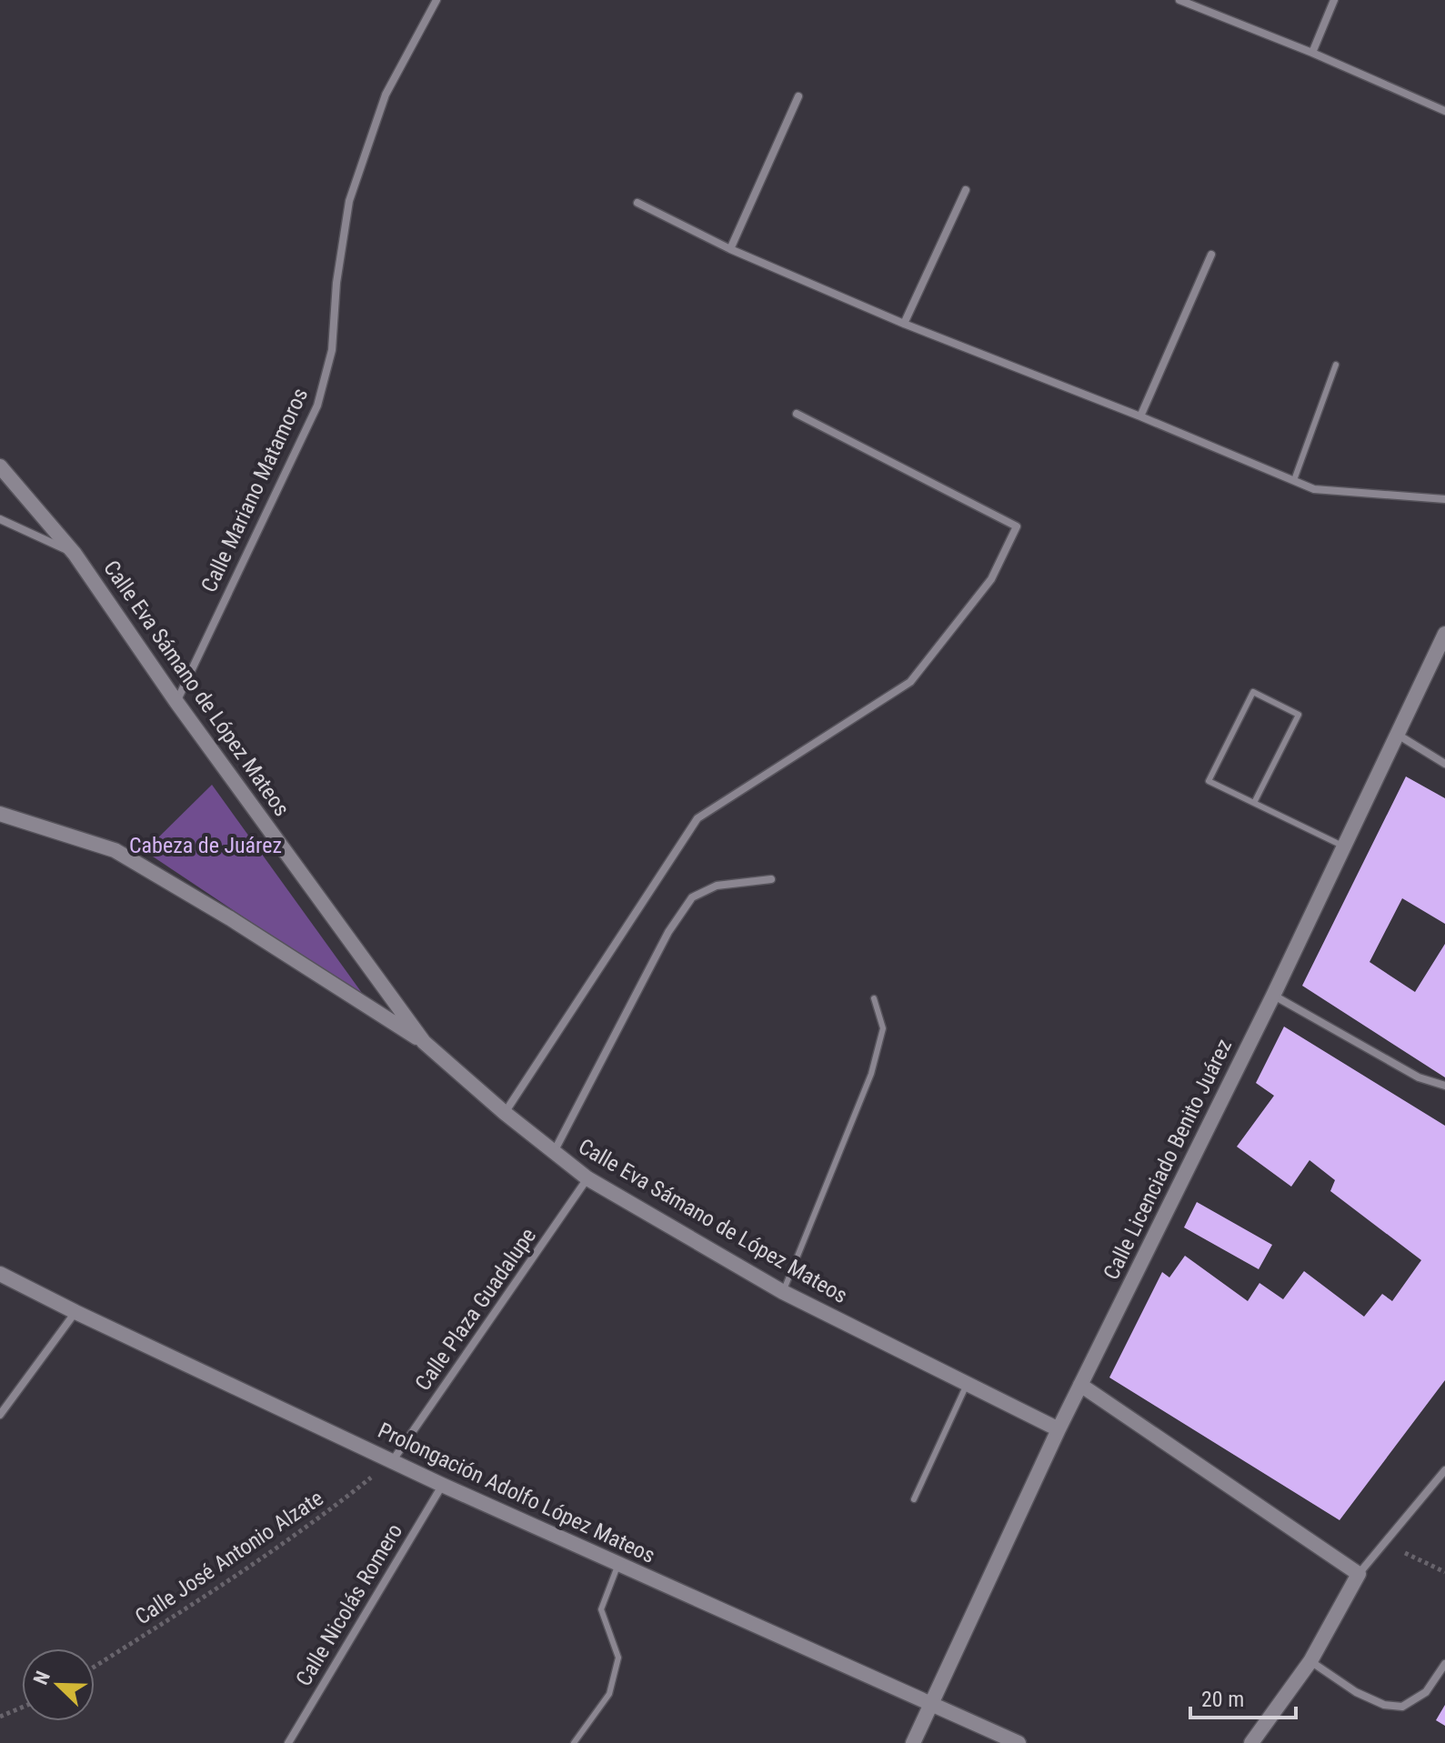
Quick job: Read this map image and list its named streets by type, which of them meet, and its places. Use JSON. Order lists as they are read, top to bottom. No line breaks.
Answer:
{"streets":{"street":["Calle Mariano Matamoros","Calle Eva Sámano de López Mateos","Calle Licenciado Benito Juárez","Calle Plaza Guadalupe","Prolongación Adolfo López Mateos","Calle Nicolás Romero"],"path":["Calle José Antonio Alzate"]},"crossings":[["Calle Mariano Matamoros","Calle Eva Sámano de López Mateos"],["Calle Eva Sámano de López Mateos","Calle Licenciado Benito Juárez"],["Calle Eva Sámano de López Mateos","Calle Plaza Guadalupe"],["Calle Licenciado Benito Juárez","Prolongación Adolfo López Mateos"],["Calle Plaza Guadalupe","Prolongación Adolfo López Mateos"],["Calle Plaza Guadalupe","Calle José Antonio Alzate"],["Prolongación Adolfo López Mateos","Calle José Antonio Alzate"],["Prolongación Adolfo López Mateos","Calle Nicolás Romero"]],"parks":["Cabeza de Juárez"],"scale_bar":"20 m","north":"top left"}
